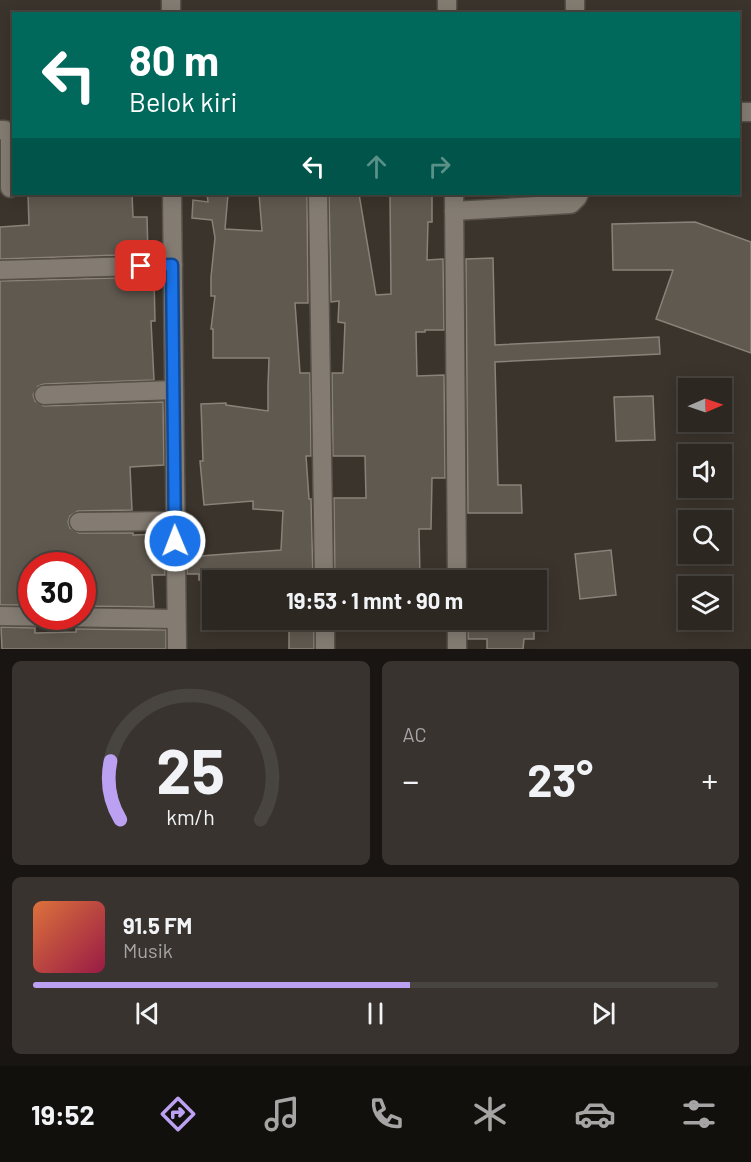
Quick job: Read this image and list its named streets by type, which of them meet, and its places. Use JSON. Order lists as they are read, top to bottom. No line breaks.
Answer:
{"north":"right","page":{"turn":["80 m","Belok kiri"],"limit":"30","trip":"19:53 · 1 mnt · 90 m","tile":"AC","heat":["−","23°","+"],"song":["91.5 FM","Musik"],"tabs":"19:52","gauge":["25","km/h"]}}
